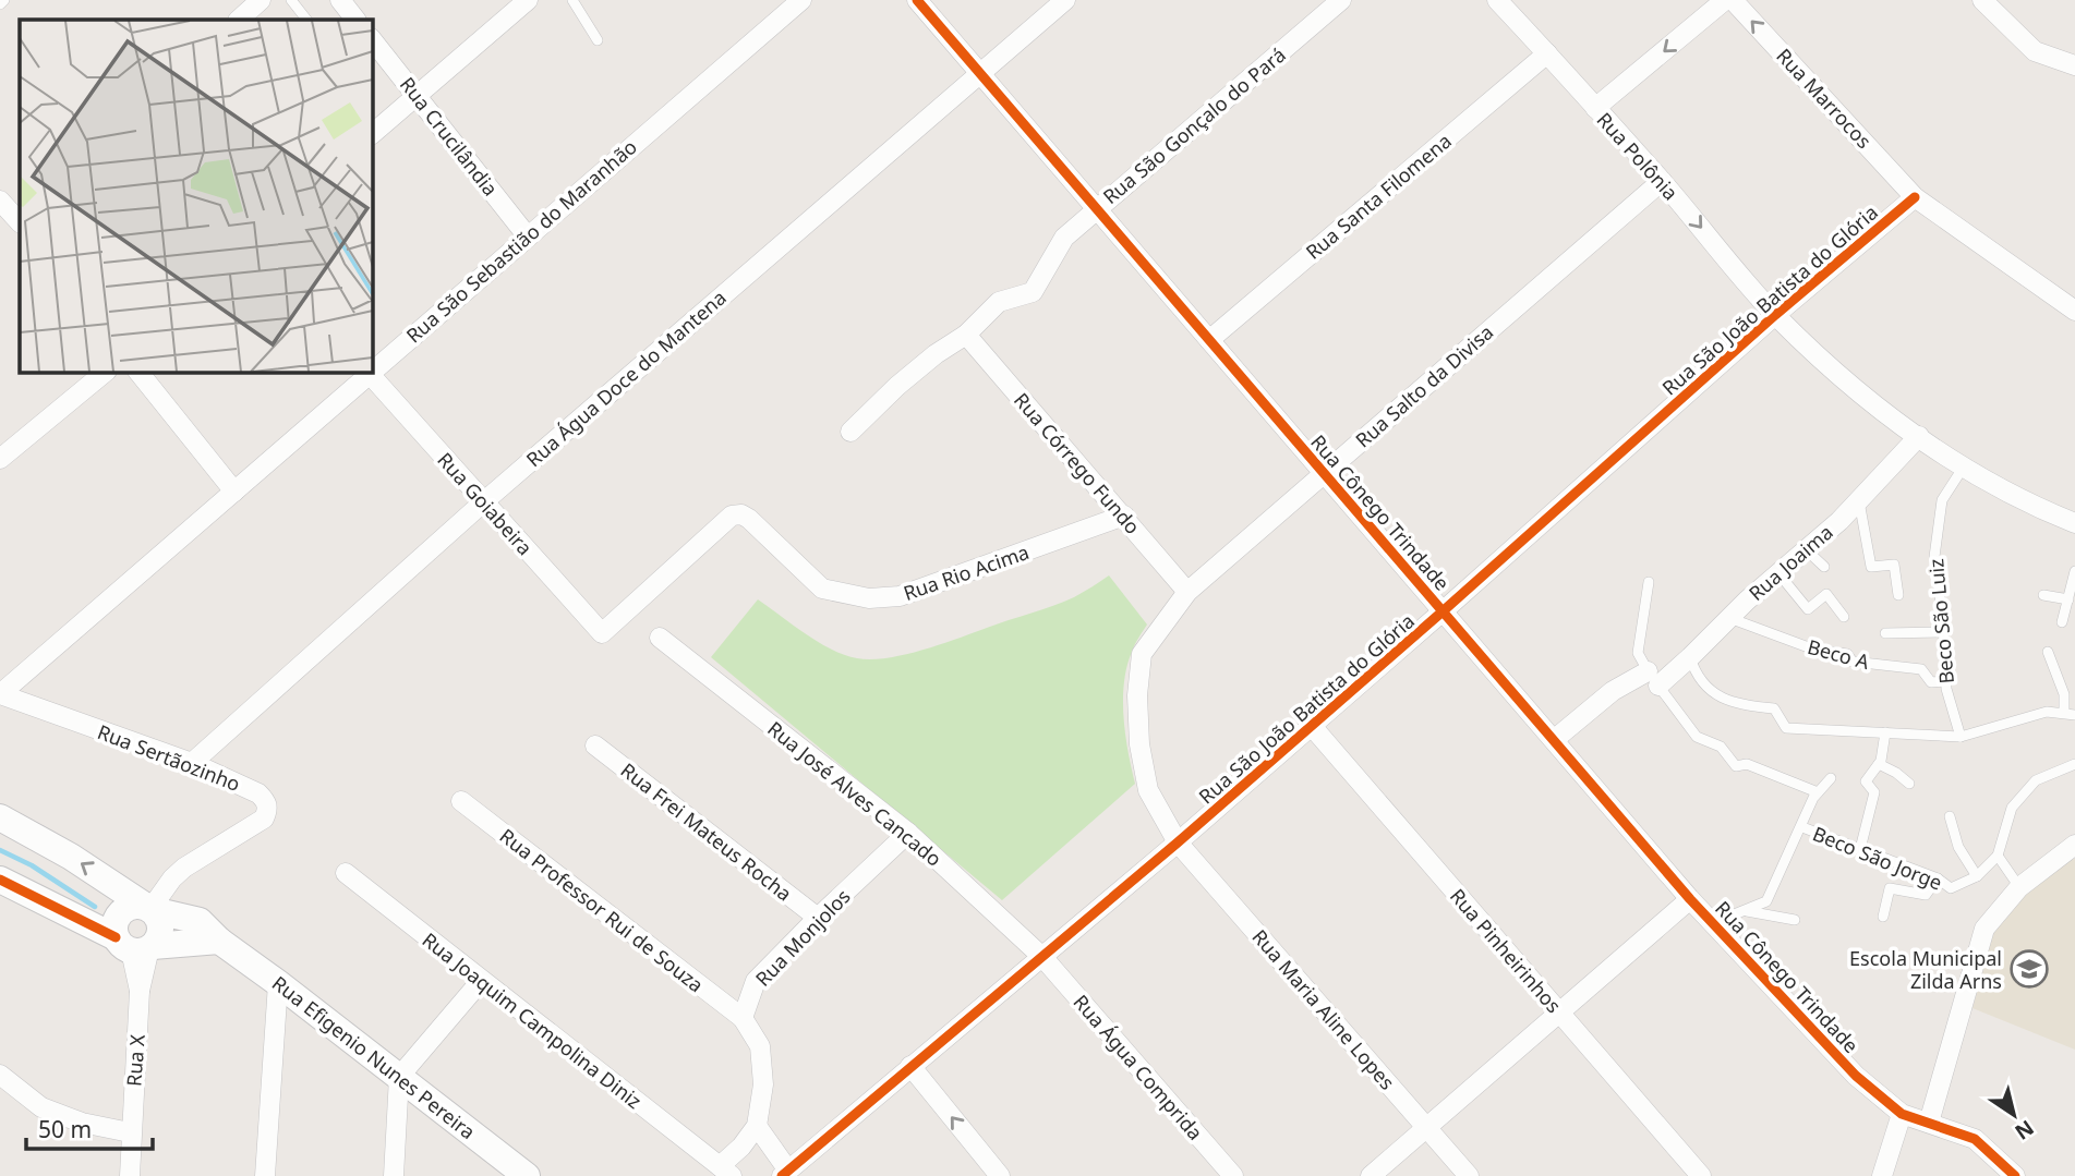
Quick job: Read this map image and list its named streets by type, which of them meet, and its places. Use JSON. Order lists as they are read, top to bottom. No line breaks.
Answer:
{"streets":{"street":["Rua Marrocos","Rua São Gonçalo do Pará","Rua Crucilândia","Rua Polônia","Rua Santa Filomena","Rua São Sebastião do Maranhão","Rua São João Batista do Glória","Rua Água Doce do Mantena","Rua Salto da Divisa","Rua Córrego Fundo","Rua Goiabeira","Rua Cônego Trindade","Rua Joaima","Rua Rio Acima","Rua Sertãozinho","Rua José Alves Cancado","Rua Frei Mateus Rocha","Rua Professor Rui de Souza","Rua Monjolos","Rua Pinheirinhos","Rua Maria Aline Lopes","Rua Joaquim Campolina Diniz","Rua Efigenio Nunes Pereira","Rua X","Rua Água Comprida"],"lane":["Beco São Luiz","Beco A","Beco São Jorge"]},"crossings":[["Rua Marrocos","Rua São João Batista do Glória"],["Rua São Gonçalo do Pará","Rua Córrego Fundo"],["Rua São Gonçalo do Pará","Rua Cônego Trindade"],["Rua Crucilândia","Rua São Sebastião do Maranhão"],["Rua Polônia","Rua Santa Filomena"],["Rua Polônia","Rua São João Batista do Glória"],["Rua Polônia","Rua Salto da Divisa"],["Rua Polônia","Rua Joaima"],["Rua Polônia","Beco São Luiz"],["Rua Santa Filomena","Rua Cônego Trindade"],["Rua São Sebastião do Maranhão","Rua Goiabeira"],["Rua São Sebastião do Maranhão","Rua Sertãozinho"],["Rua São João Batista do Glória","Rua Salto da Divisa"],["Rua São João Batista do Glória","Rua Cônego Trindade"],["Rua São João Batista do Glória","Rua José Alves Cancado"],["Rua São João Batista do Glória","Rua Pinheirinhos"],["Rua São João Batista do Glória","Rua Maria Aline Lopes"],["Rua São João Batista do Glória","Rua Água Comprida"],["Rua Água Doce do Mantena","Rua Goiabeira"],["Rua Água Doce do Mantena","Rua Cônego Trindade"],["Rua Água Doce do Mantena","Rua Sertãozinho"],["Rua Salto da Divisa","Rua Córrego Fundo"],["Rua Salto da Divisa","Rua Cônego Trindade"],["Rua Salto da Divisa","Rua Maria Aline Lopes"],["Rua Córrego Fundo","Rua Rio Acima"],["Rua Goiabeira","Rua Rio Acima"],["Rua Cônego Trindade","Rua Joaima"],["Rua Joaima","Beco A"],["Beco São Luiz","Beco A"],["Rua Sertãozinho","Rua Efigenio Nunes Pereira"],["Rua Sertãozinho","Rua X"],["Rua José Alves Cancado","Rua Monjolos"],["Rua José Alves Cancado","Rua Água Comprida"],["Rua Frei Mateus Rocha","Rua Monjolos"],["Rua Professor Rui de Souza","Rua Monjolos"],["Rua Efigenio Nunes Pereira","Rua X"]],"one_way":["Rua Marrocos"],"places":{"school or university":["Escola Municipal Zilda Arns"]},"scale_bar":"50 m","north":"bottom right"}
